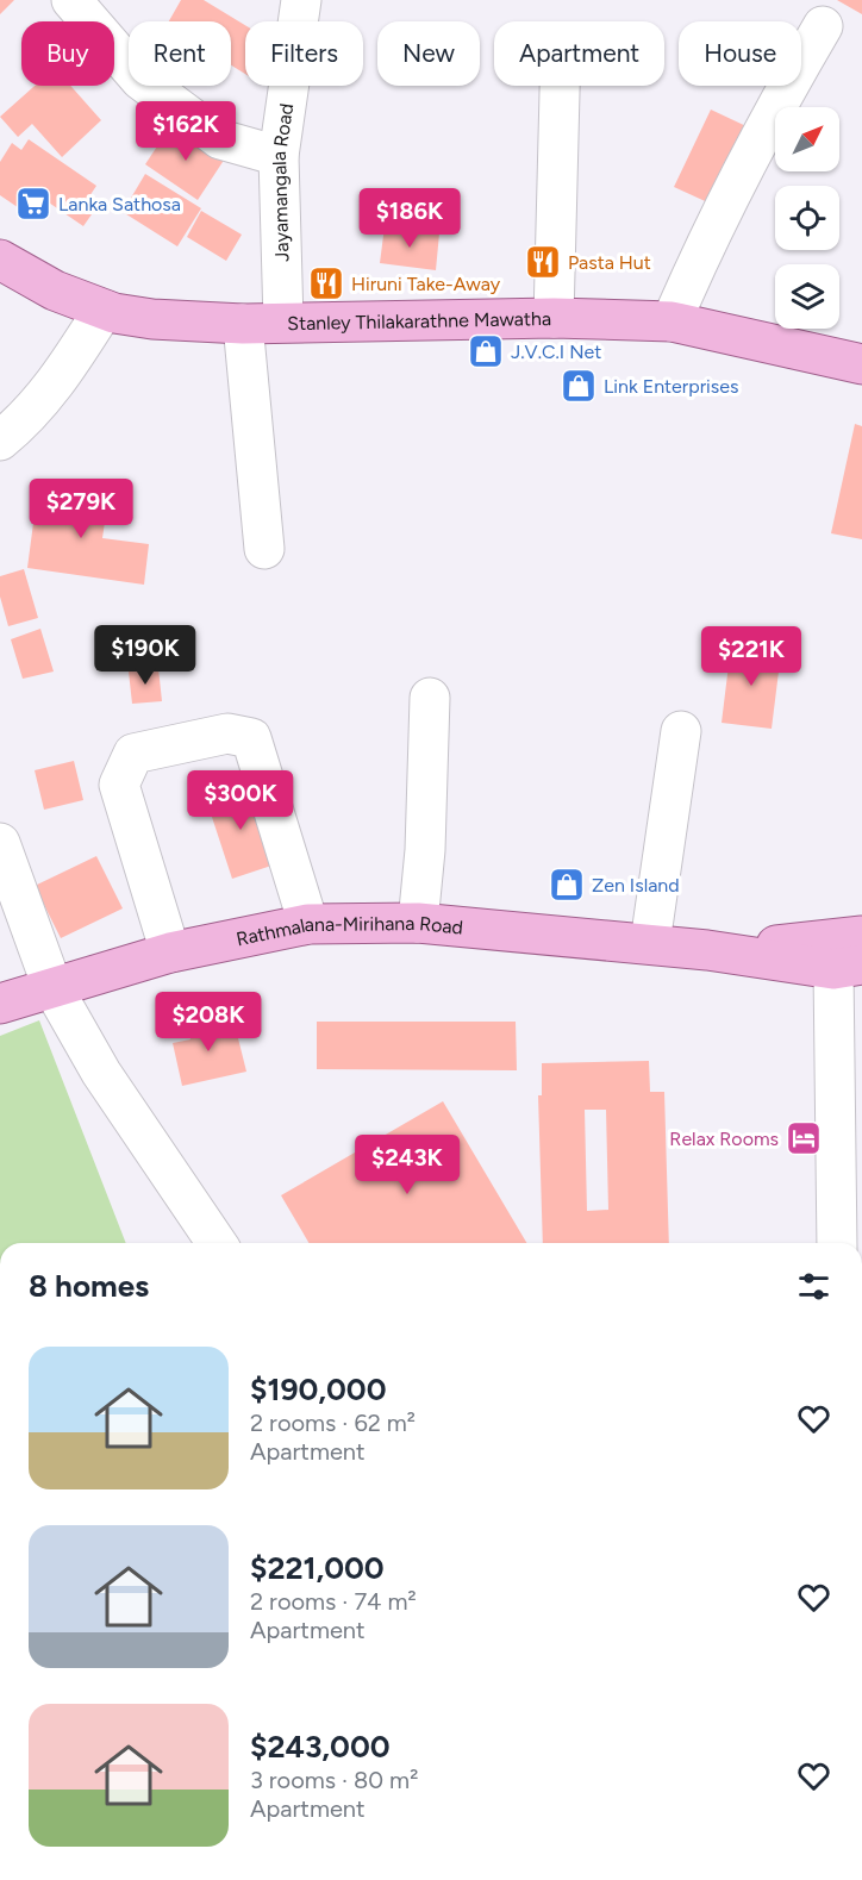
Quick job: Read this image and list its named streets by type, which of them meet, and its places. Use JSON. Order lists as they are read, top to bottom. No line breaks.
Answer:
{"streets":{"main road":["Stanley Thilakarathne Mawatha","Rathmalana-Mirihana Road"],"street":["Jayamangala Road"]},"crossings":[["Jayamangala Road","Stanley Thilakarathne Mawatha"]],"places":{"supermarket":["Lanka Sathosa"],"restaurant":["Pasta Hut","Hiruni Take-Away"],"shop":["J.V.C.I Net","Link Enterprises","Zen Island"],"hotel":["Relax Rooms"]},"north":"top right","page":{"chip":["Buy","Rent","Filters","New","Apartment","House"],"price":["$162K","$186K","$279K","$190K","$221K","$300K","$208K","$243K"],"heading":"8 homes","list":[{"name":"$190,000","note":"2 rooms · 62 m² · Apartment"},{"name":"$221,000","note":"2 rooms · 74 m² · Apartment"},{"name":"$243,000","note":"3 rooms · 80 m² · Apartment"}]}}
